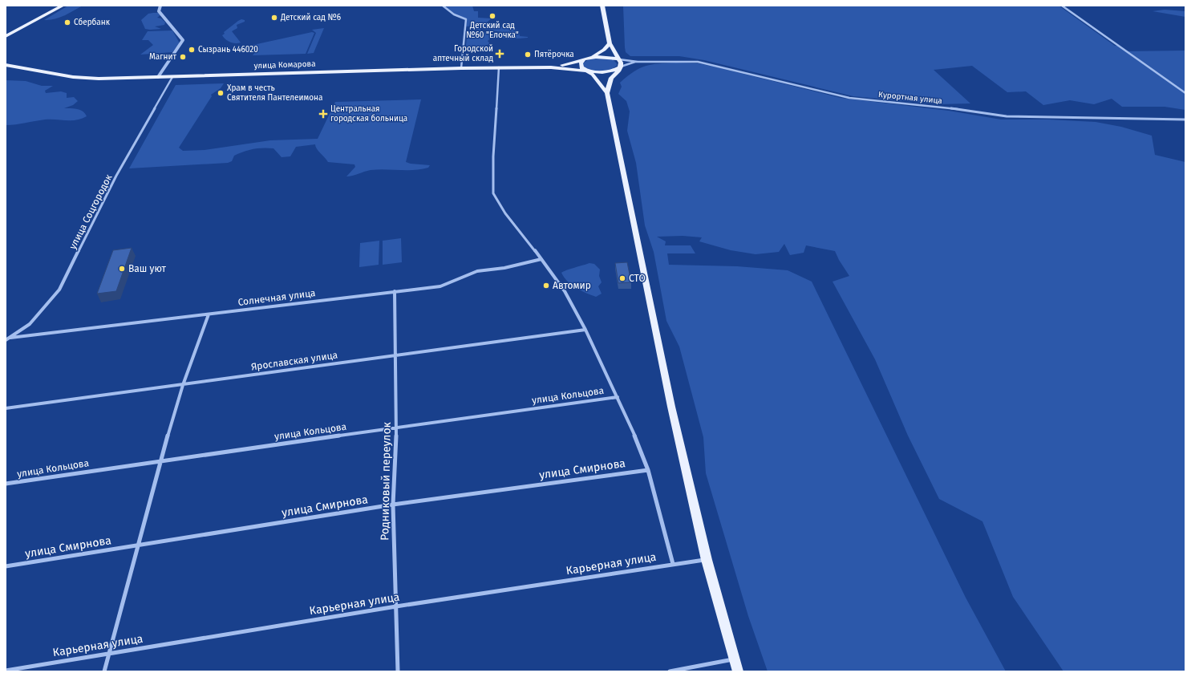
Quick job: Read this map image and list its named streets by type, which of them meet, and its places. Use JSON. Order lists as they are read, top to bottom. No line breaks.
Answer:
{"streets":{"main road":["улица Комарова"],"street":["Курортная улица","улица Соцгородок","Солнечная улица","Ярославская улица","улица Кольцова","улица Смирнова","Родниковый переулок","Карьерная улица"]},"crossings":[["улица Комарова","улица Соцгородок"],["улица Соцгородок","Солнечная улица"],["Солнечная улица","Родниковый переулок"],["Ярославская улица","Родниковый переулок"],["улица Кольцова","Родниковый переулок"],["улица Смирнова","Родниковый переулок"],["Родниковый переулок","Карьерная улица"]],"places":{"other":["Детский сад №60 \"Елочка\"","Детский сад №6","Сбербанк","Сызрань 446020","Пятёрочка","Магнит","Храм в честь Святителя Пантелеимона","Ваш уют","СТО","Автомир"],"health":["Городской аптечный склад","Центральная городская больница"]}}
